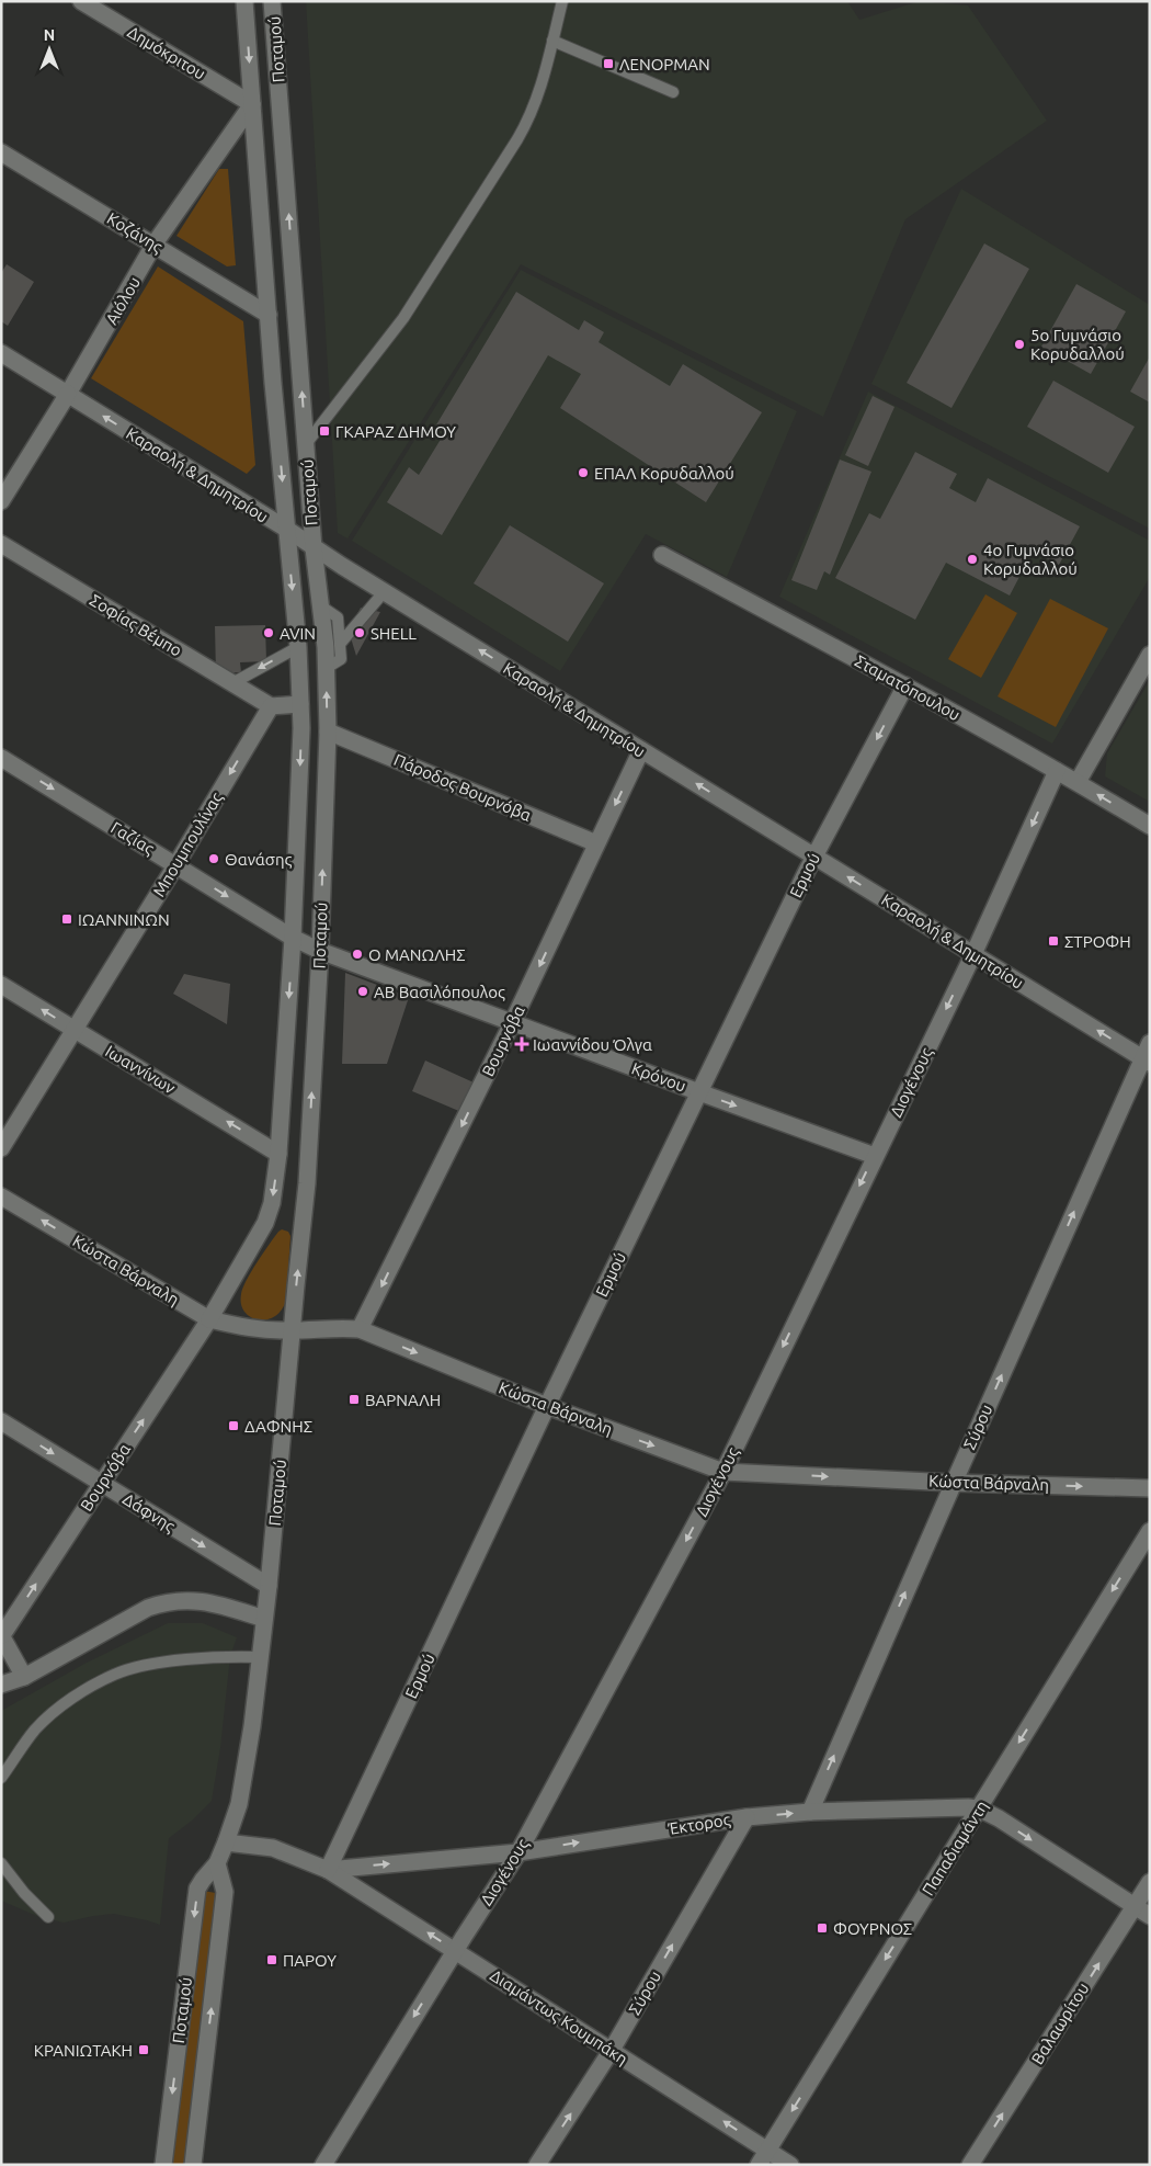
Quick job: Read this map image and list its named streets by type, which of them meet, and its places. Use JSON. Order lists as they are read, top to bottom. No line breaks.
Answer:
{"streets":{"street":["Ποταμού","Δημόκριτου","Κοζάνης","Αιόλου","Καραολή & Δημητρίου","Σοφίας Βέμπο","Σταματόπουλου","Πάροδος Βουρνόβα","Γαζίας","Μπουμπουλίνας","Ερμού","Βουρνόβα","Ιωαννίνων","Κρόνου","Διογένους","Κώστα Βάρναλη","Σύρου","Δάφνης","Έκτορος","Παπαδιαμάντη","Διαμάντως Κουμπάκη","Βαλαωρίτου"]},"crossings":[["Ποταμού","Δημόκριτου"],["Ποταμού","Κοζάνης"],["Ποταμού","Αιόλου"],["Ποταμού","Καραολή & Δημητρίου"],["Ποταμού","Πάροδος Βουρνόβα"],["Ποταμού","Γαζίας"],["Ποταμού","Βουρνόβα"],["Ποταμού","Ιωαννίνων"],["Ποταμού","Κρόνου"],["Ποταμού","Κώστα Βάρναλη"],["Ποταμού","Δάφνης"],["Ποταμού","Έκτορος"],["Δημόκριτου","Αιόλου"],["Κοζάνης","Αιόλου"],["Αιόλου","Καραολή & Δημητρίου"],["Καραολή & Δημητρίου","Ερμού"],["Καραολή & Δημητρίου","Βουρνόβα"],["Καραολή & Δημητρίου","Διογένους"],["Καραολή & Δημητρίου","Σύρου"],["Σοφίας Βέμπο","Μπουμπουλίνας"],["Σταματόπουλου","Ερμού"],["Σταματόπουλου","Διογένους"],["Πάροδος Βουρνόβα","Βουρνόβα"],["Γαζίας","Μπουμπουλίνας"],["Γαζίας","Κρόνου"],["Μπουμπουλίνας","Ιωαννίνων"],["Ερμού","Κρόνου"],["Ερμού","Κώστα Βάρναλη"],["Ερμού","Έκτορος"],["Ερμού","Διαμάντως Κουμπάκη"],["Βουρνόβα","Κρόνου"],["Βουρνόβα","Κώστα Βάρναλη"],["Βουρνόβα","Δάφνης"],["Κρόνου","Διογένους"],["Διογένους","Κώστα Βάρναλη"],["Διογένους","Έκτορος"],["Διογένους","Διαμάντως Κουμπάκη"],["Κώστα Βάρναλη","Σύρου"],["Σύρου","Έκτορος"],["Σύρου","Διαμάντως Κουμπάκη"],["Έκτορος","Παπαδιαμάντη"],["Έκτορος","Διαμάντως Κουμπάκη"],["Έκτορος","Βαλαωρίτου"],["Παπαδιαμάντη","Διαμάντως Κουμπάκη"]],"one_way":["Καραολή & Δημητρίου","Γαζίας","Μπουμπουλίνας","Ιωαννίνων","Διογένους","Σύρου","Δάφνης","Έκτορος","Παπαδιαμάντη","Διαμάντως Κουμπάκη","Βαλαωρίτου"],"places":{"transit":["ΛΕΝΟΡΜΑΝ","ΓΚΑΡΑΖ ΔΗΜΟΥ","ΙΩΑΝΝΙΝΩΝ","ΣΤΡΟΦΗ","ΒΑΡΝΑΛΗ","ΔΑΦΝΗΣ","ΦΟΥΡΝΟΣ","ΠΑΡΟΥ","ΚΡΑΝΙΩΤΑΚΗ"],"other":["5ο Γυμνάσιο Κορυδαλλού","ΕΠΑΛ Κορυδαλλού","4ο Γυμνάσιο Κορυδαλλού","AVIN","SHELL","Θανάσης","O ΜΑΝΩΛΗΣ","ΑΒ Βασιλόπουλος"],"health":["Ιωαννίδου Όλγα"]},"north":"top"}
